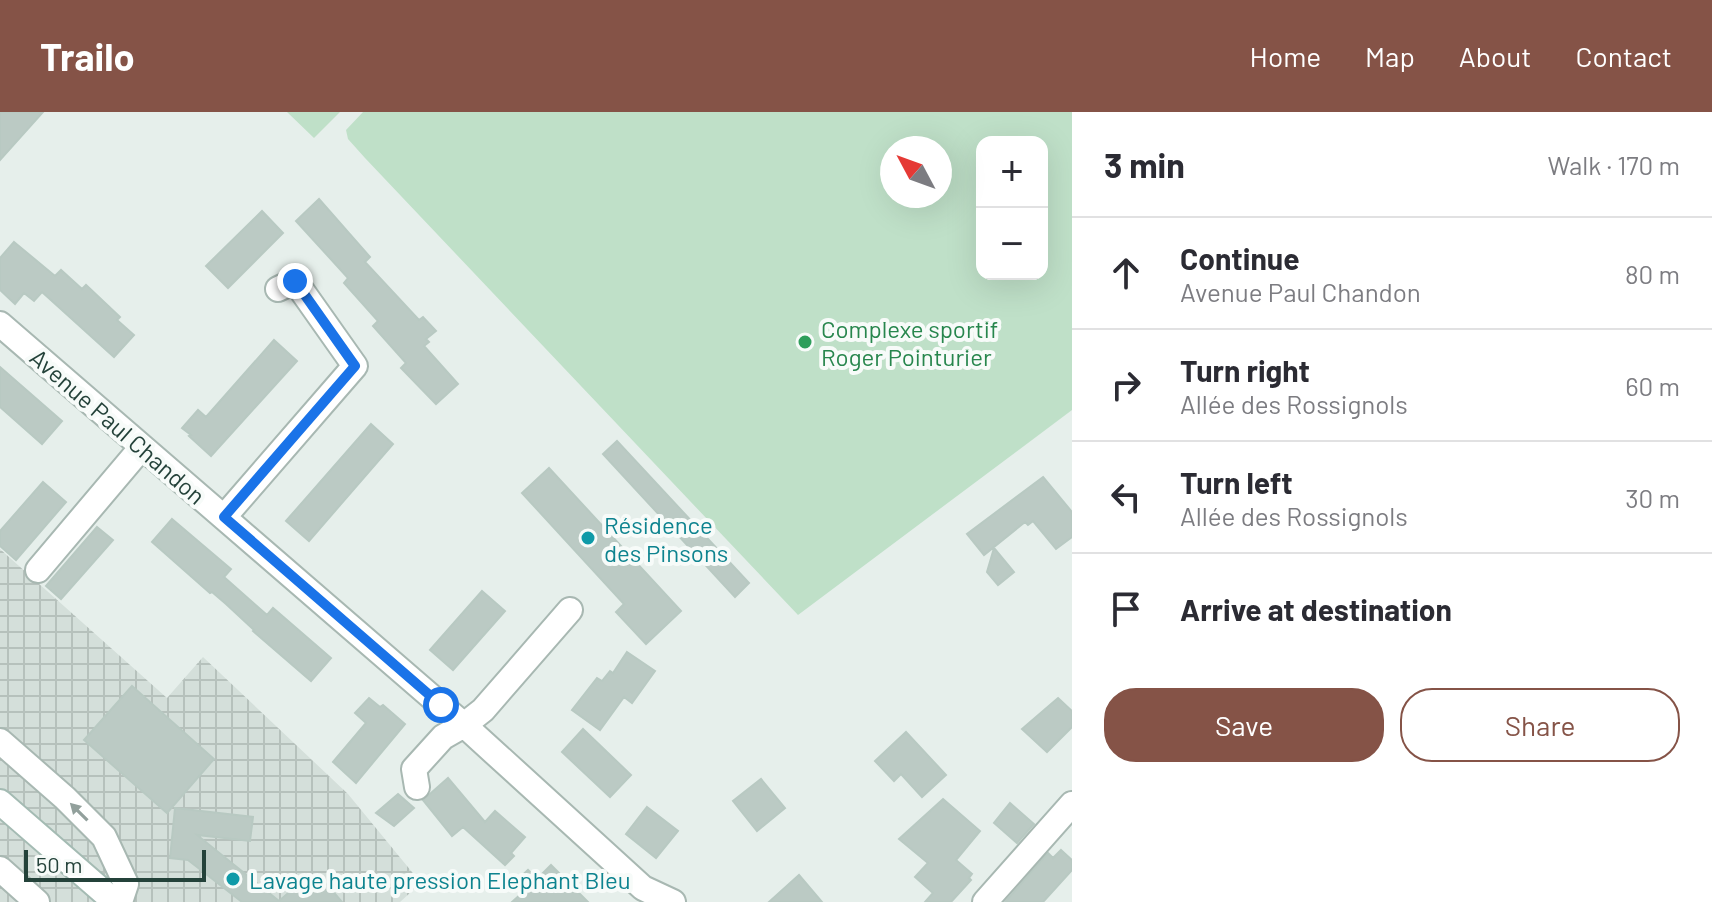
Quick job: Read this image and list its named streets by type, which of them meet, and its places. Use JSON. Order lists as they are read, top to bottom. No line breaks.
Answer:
{"streets":{"street":["Avenue Paul Chandon"]},"places":["Complexe sportif Roger Pointurier","Résidence des Pinsons","Lavage haute pression Elephant Bleu"],"scale_bar":"50 m","north":"top left","page":{"header":"Trailo","nav":["Home","Map","About","Contact"],"heading":["3 min","Walk · 170 m"],"map_buttons":["+","−"],"list":[["Continue","Avenue Paul Chandon","80 m"],["Turn right","Allée des Rossignols","60 m"],["Turn left","Allée des Rossignols","30 m"],"Arrive at destination"],"buttons":["Save","Share"],"scale":"50 m"}}
